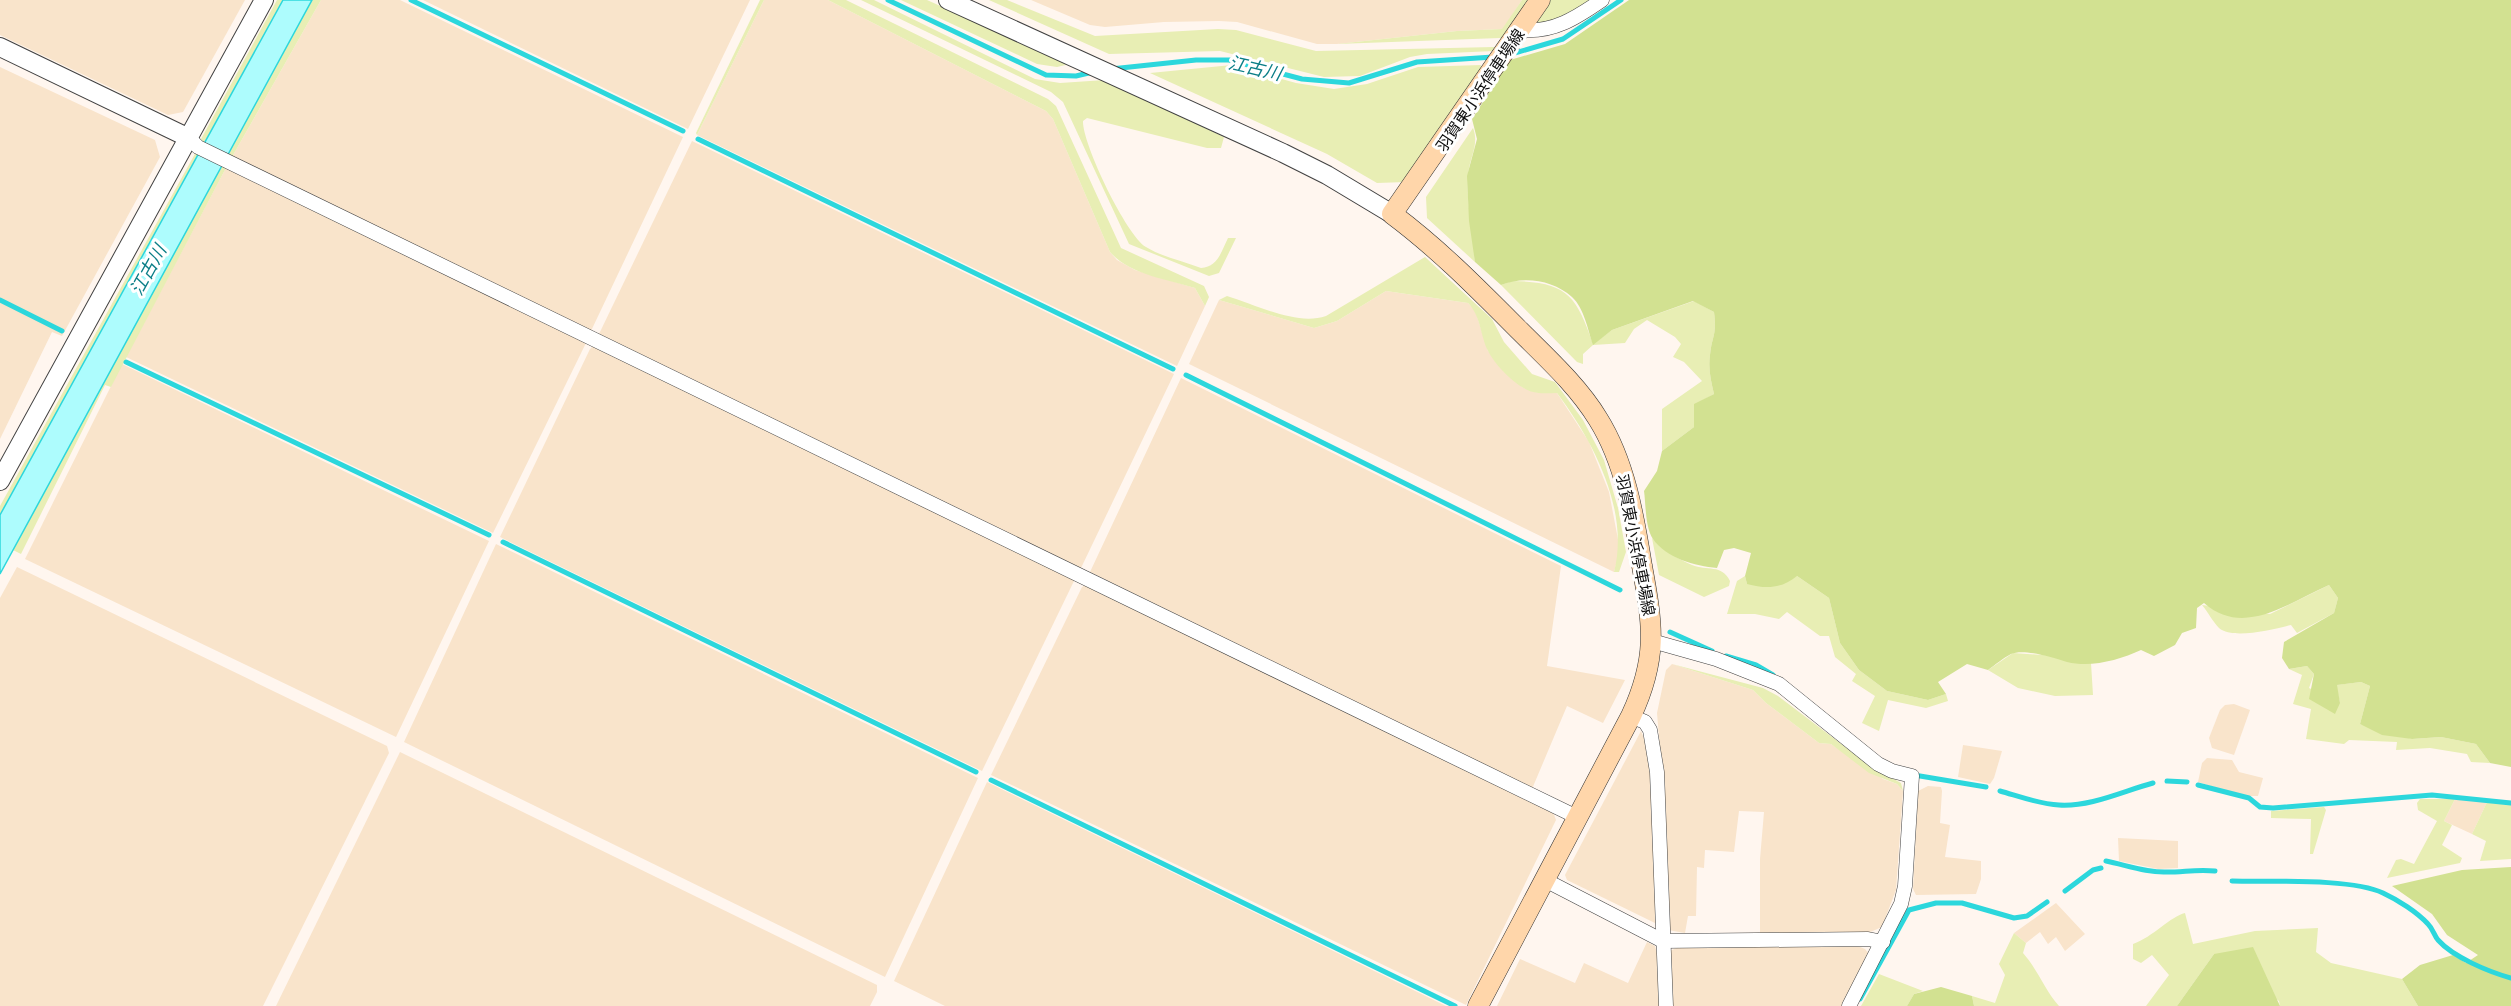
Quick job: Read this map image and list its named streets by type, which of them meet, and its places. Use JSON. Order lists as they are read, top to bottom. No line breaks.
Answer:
{"streets":{"main road":["羽賀東小浜停車場線"]},"water":["江古川"]}
